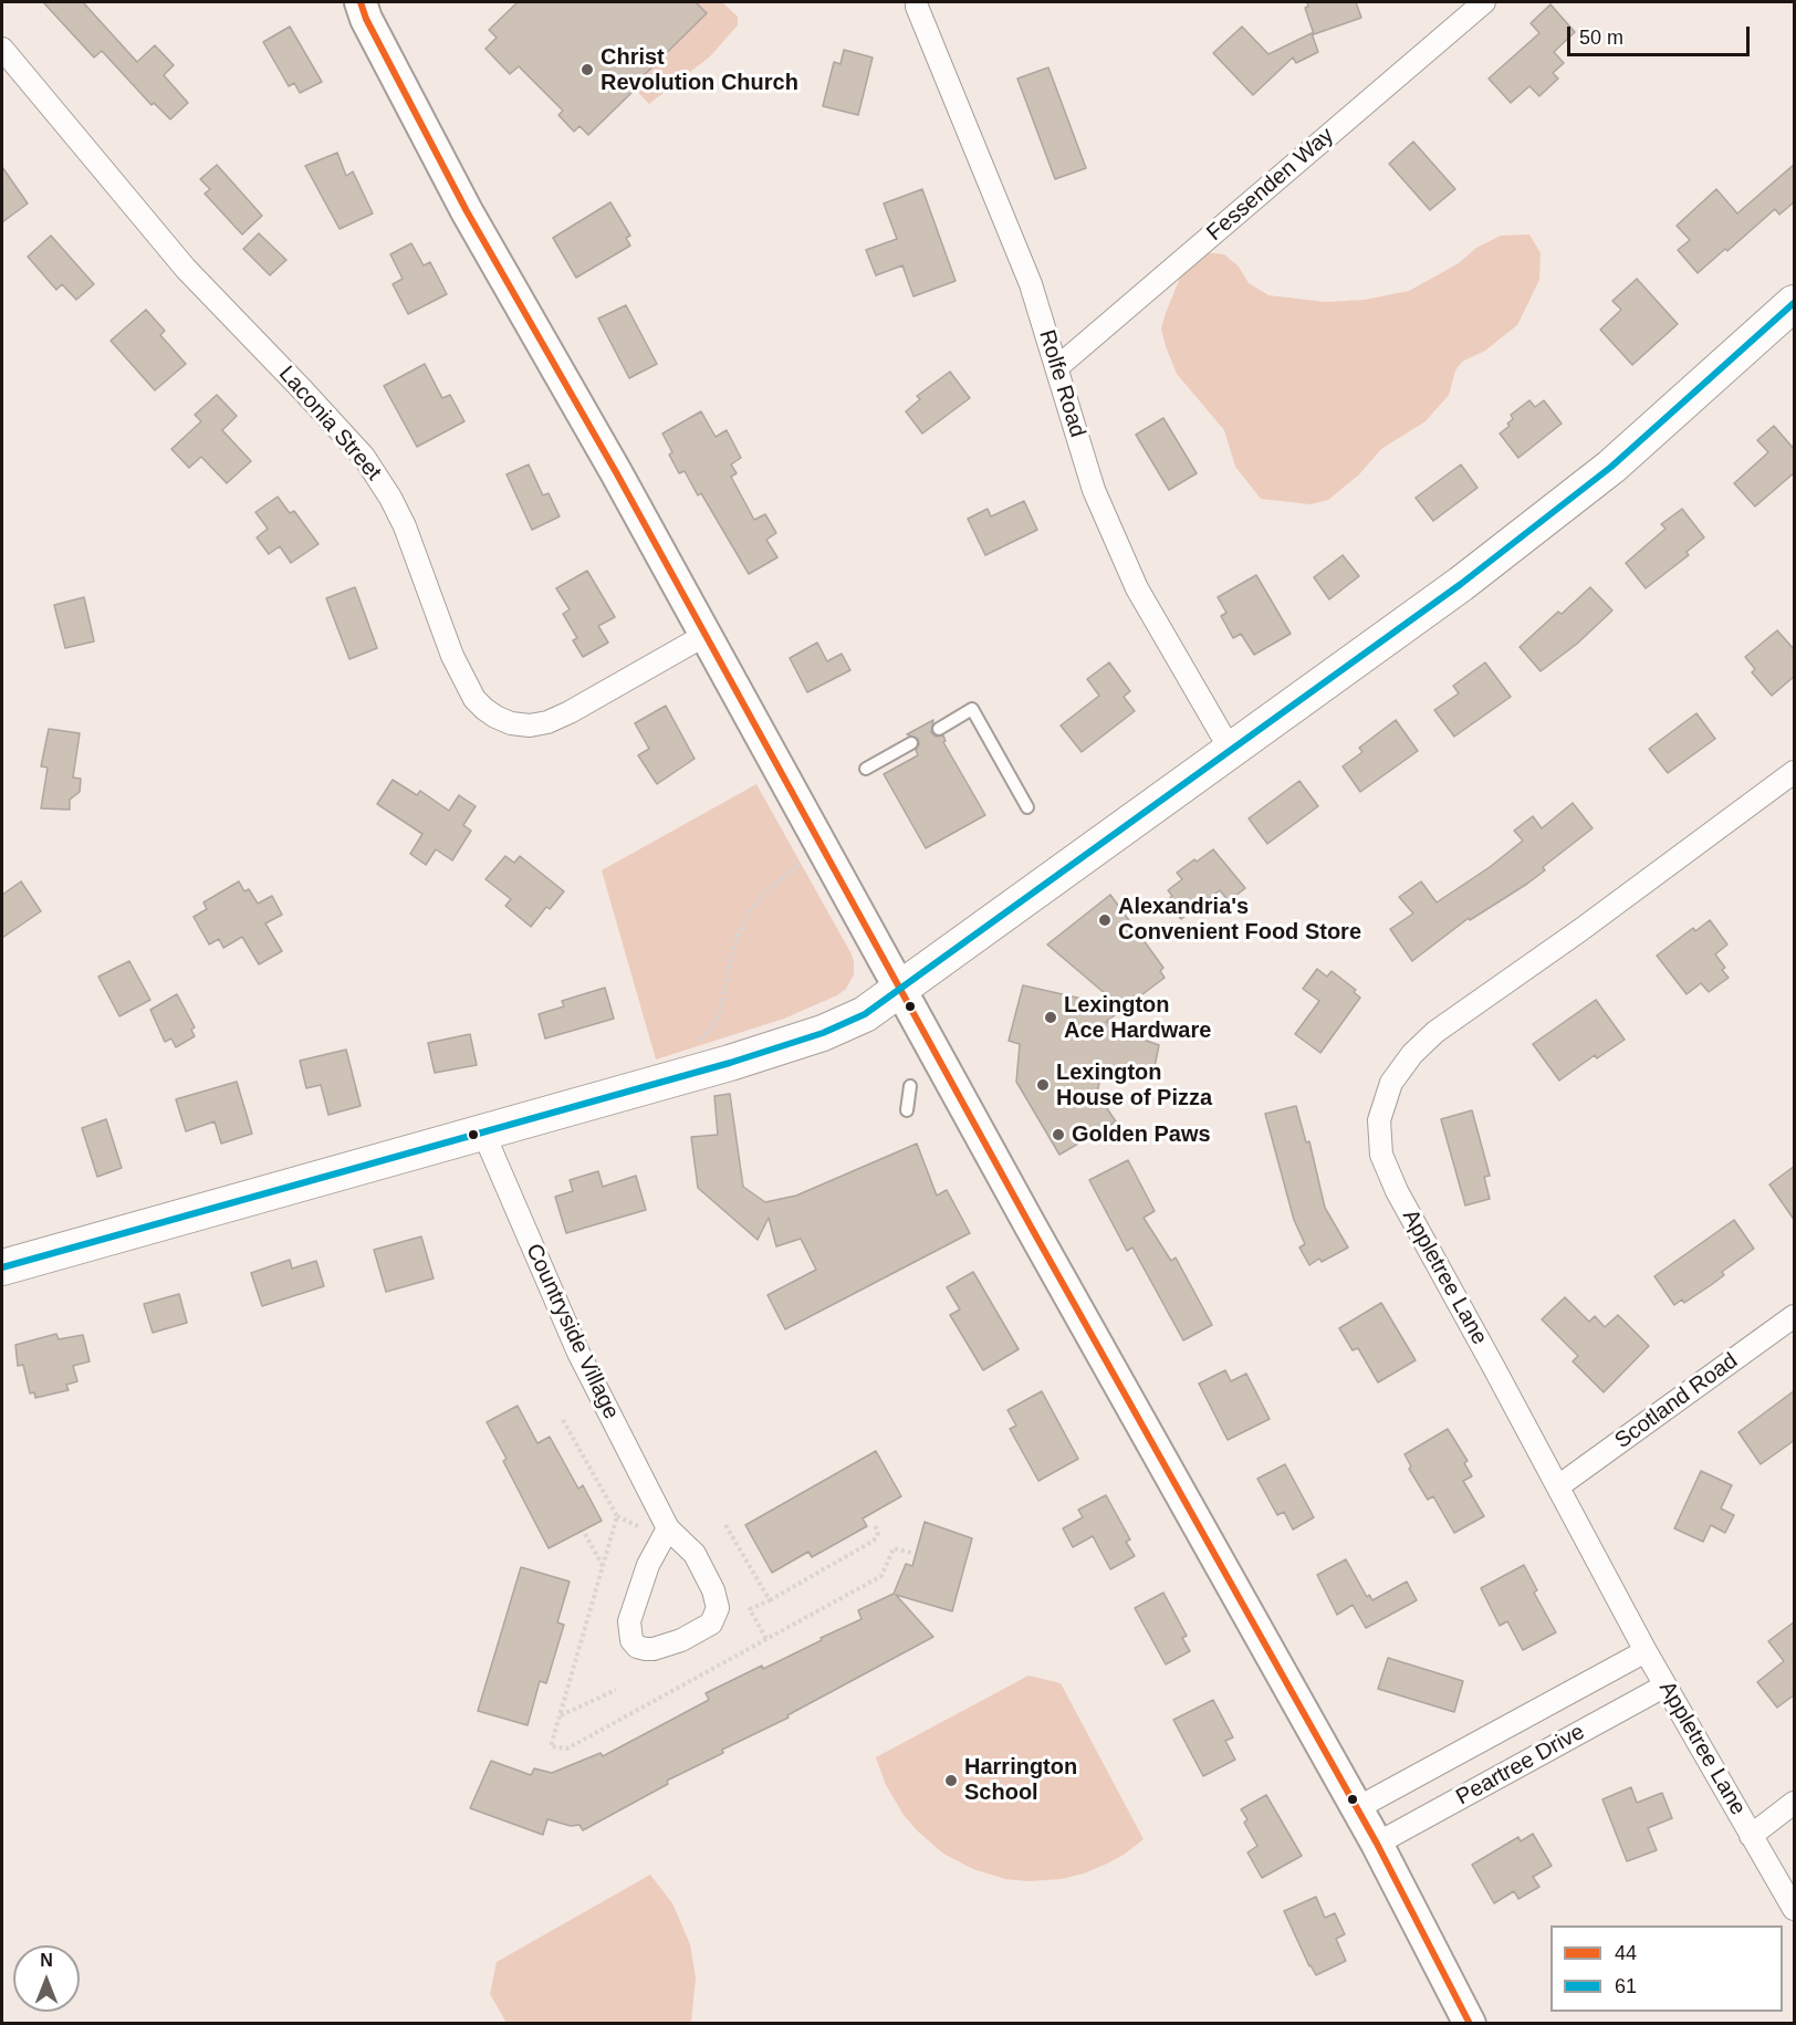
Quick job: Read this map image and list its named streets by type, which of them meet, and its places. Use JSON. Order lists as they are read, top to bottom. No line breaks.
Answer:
{"streets":{"street":["Fessenden Way","Rolfe Road","Laconia Street","Appletree Lane","Countryside Village","Scotland Road","Peartree Drive"]},"crossings":[["Fessenden Way","Rolfe Road"],["Appletree Lane","Scotland Road"],["Appletree Lane","Peartree Drive"]],"places":["Christ Revolution Church","Alexandria's Convenient Food Store","Lexington Ace Hardware","Lexington House of Pizza","Golden Paws","Harrington School"],"lines":["transit line 44","transit line 61"],"legend":["44","61"],"scale_bar":"50 m","north":"top"}
